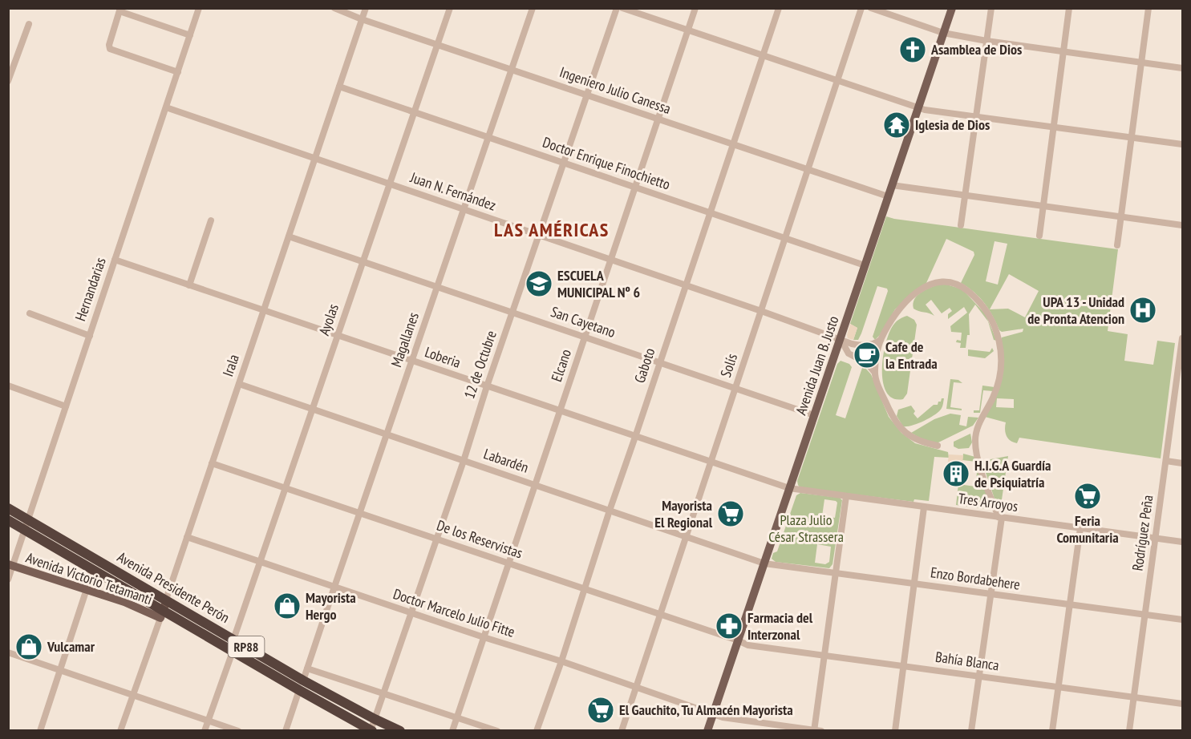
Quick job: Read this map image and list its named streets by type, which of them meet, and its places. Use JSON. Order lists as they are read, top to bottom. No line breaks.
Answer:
{"streets":{"highway":["Avenida Presidente Perón","RP88"],"main road":["Irala","Avenida Juan B. Justo","Avenida Victorio Tetamanti"],"street":["Ingeniero Julio Canessa","Doctor Enrique Finochietto","Juan N. Fernández","Hernandarias","Ayolas","San Cayetano","Magallanes","Loberia","12 de Octubre","Elcano","Gaboto","Solís","Labardén","Tres Arroyos","Rodríguez Peña","De los Reservistas","Enzo Bordabehere","Doctor Marcelo Julio Fitte","Bahía Blanca"]},"crossings":[["Ingeniero Julio Canessa","Ayolas"],["Ingeniero Julio Canessa","Magallanes"],["Ingeniero Julio Canessa","12 de Octubre"],["Ingeniero Julio Canessa","Irala"],["Ingeniero Julio Canessa","Elcano"],["Ingeniero Julio Canessa","Gaboto"],["Ingeniero Julio Canessa","Solís"],["Ingeniero Julio Canessa","Avenida Juan B. Justo"],["Doctor Enrique Finochietto","Ayolas"],["Doctor Enrique Finochietto","Magallanes"],["Doctor Enrique Finochietto","12 de Octubre"],["Doctor Enrique Finochietto","Irala"],["Doctor Enrique Finochietto","Elcano"],["Doctor Enrique Finochietto","Gaboto"],["Doctor Enrique Finochietto","Solís"],["Doctor Enrique Finochietto","Avenida Juan B. Justo"],["Juan N. Fernández","Hernandarias"],["Juan N. Fernández","Ayolas"],["Juan N. Fernández","Magallanes"],["Juan N. Fernández","12 de Octubre"],["Juan N. Fernández","Irala"],["Juan N. Fernández","Elcano"],["Juan N. Fernández","Gaboto"],["Juan N. Fernández","Solís"],["Juan N. Fernández","Avenida Juan B. Justo"],["Hernandarias","Loberia"],["Hernandarias","Avenida Victorio Tetamanti"],["Hernandarias","Avenida Presidente Perón"],["Ayolas","San Cayetano"],["Ayolas","Loberia"],["Ayolas","Labardén"],["Ayolas","De los Reservistas"],["Ayolas","Avenida Presidente Perón"],["Ayolas","Doctor Marcelo Julio Fitte"],["San Cayetano","Magallanes"],["San Cayetano","12 de Octubre"],["San Cayetano","Irala"],["San Cayetano","Elcano"],["San Cayetano","Gaboto"],["San Cayetano","Solís"],["San Cayetano","Avenida Juan B. Justo"],["Magallanes","Loberia"],["Magallanes","Labardén"],["Magallanes","De los Reservistas"],["Magallanes","Avenida Presidente Perón"],["Magallanes","Doctor Marcelo Julio Fitte"],["Loberia","12 de Octubre"],["Loberia","Irala"],["Loberia","Elcano"],["Loberia","Gaboto"],["Loberia","Solís"],["Loberia","Avenida Juan B. Justo"],["Loberia","Tres Arroyos"],["12 de Octubre","Labardén"],["12 de Octubre","De los Reservistas"],["12 de Octubre","Avenida Presidente Perón"],["12 de Octubre","Doctor Marcelo Julio Fitte"],["Irala","Labardén"],["Irala","De los Reservistas"],["Irala","Avenida Victorio Tetamanti"],["Irala","Avenida Presidente Perón"],["Irala","Doctor Marcelo Julio Fitte"],["Elcano","Labardén"],["Elcano","De los Reservistas"],["Elcano","Doctor Marcelo Julio Fitte"],["Gaboto","Labardén"],["Gaboto","De los Reservistas"],["Gaboto","Doctor Marcelo Julio Fitte"],["Solís","Labardén"],["Solís","De los Reservistas"],["Solís","Doctor Marcelo Julio Fitte"],["Avenida Juan B. Justo","Labardén"],["Avenida Juan B. Justo","Tres Arroyos"],["Avenida Juan B. Justo","De los Reservistas"],["Avenida Juan B. Justo","Enzo Bordabehere"],["Avenida Juan B. Justo","Doctor Marcelo Julio Fitte"],["Labardén","Enzo Bordabehere"],["Tres Arroyos","Rodríguez Peña"],["Rodríguez Peña","Enzo Bordabehere"],["Rodríguez Peña","Bahía Blanca"],["De los Reservistas","Bahía Blanca"],["Avenida Victorio Tetamanti","Avenida Presidente Perón"]],"districts":["LAS AMÉRICAS"],"parks":["Plaza Julio César Strassera"],"places":{"church":["Asamblea de Dios"],"temple":["Iglesia de Dios"],"school or university":["ESCUELA MUNICIPAL Nº 6"],"hospital":["UPA 13 - Unidad de Pronta Atencion"],"cafe":["Cafe de la Entrada"],"building":["H.I.G.A Guardía de Psiquiatría"],"supermarket":["Feria Comunitaria","Mayorista El Regional","El Gauchito, Tu Almacén Mayorista"],"shop":["Mayorista Hergo","Vulcamar"],"pharmacy":["Farmacia del Interzonal"]}}
